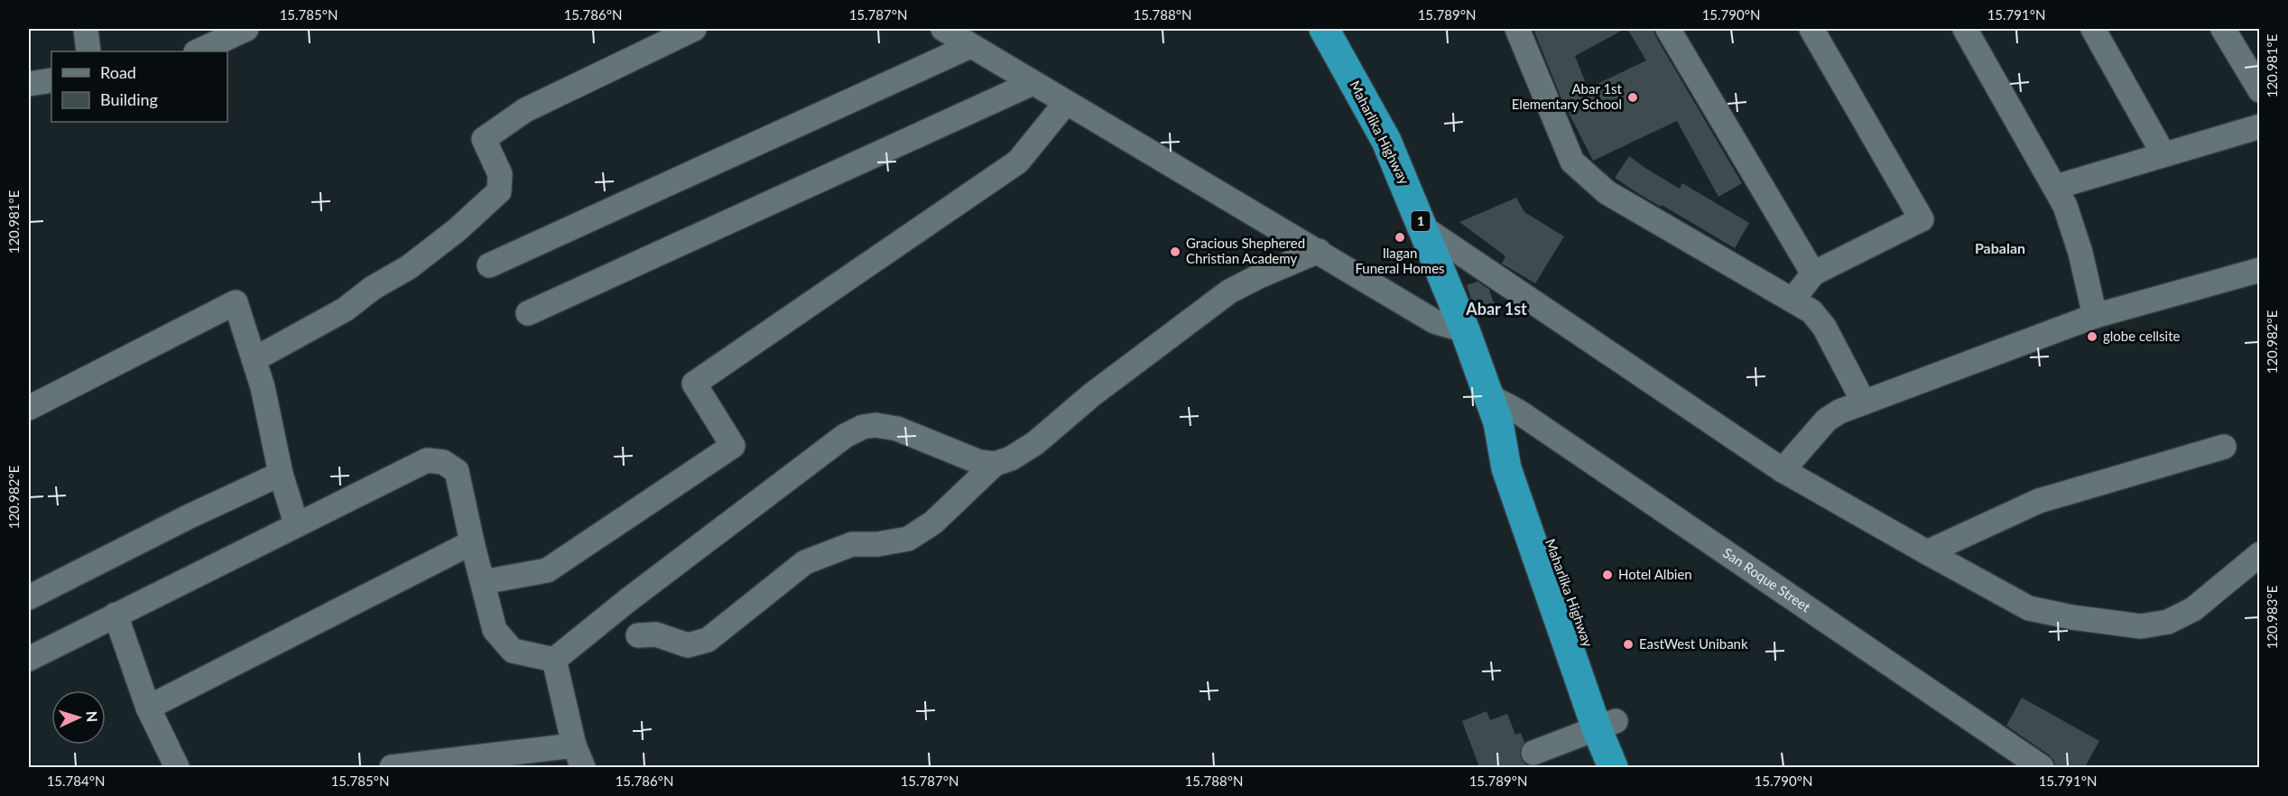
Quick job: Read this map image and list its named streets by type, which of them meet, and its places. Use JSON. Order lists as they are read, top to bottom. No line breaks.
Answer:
{"streets":{"highway":["Maharlika Highway","1"],"street":["San Roque Street"]},"crossings":[["Maharlika Highway","San Roque Street"]],"districts":["Pabalan","Abar 1st"],"places":["Abar 1st Elementary School","Ilagan Funeral Homes","Gracious Shephered Christian Academy","globe cellsite","Hotel Albien","EastWest Unibank"],"legend":["Road","Building"],"north":"right","coordinates":["15.785°N","15.786°N","15.787°N","15.788°N","15.789°N","15.790°N","15.791°N","120.981°E","120.982°E","120.983°E","15.784°N"]}
